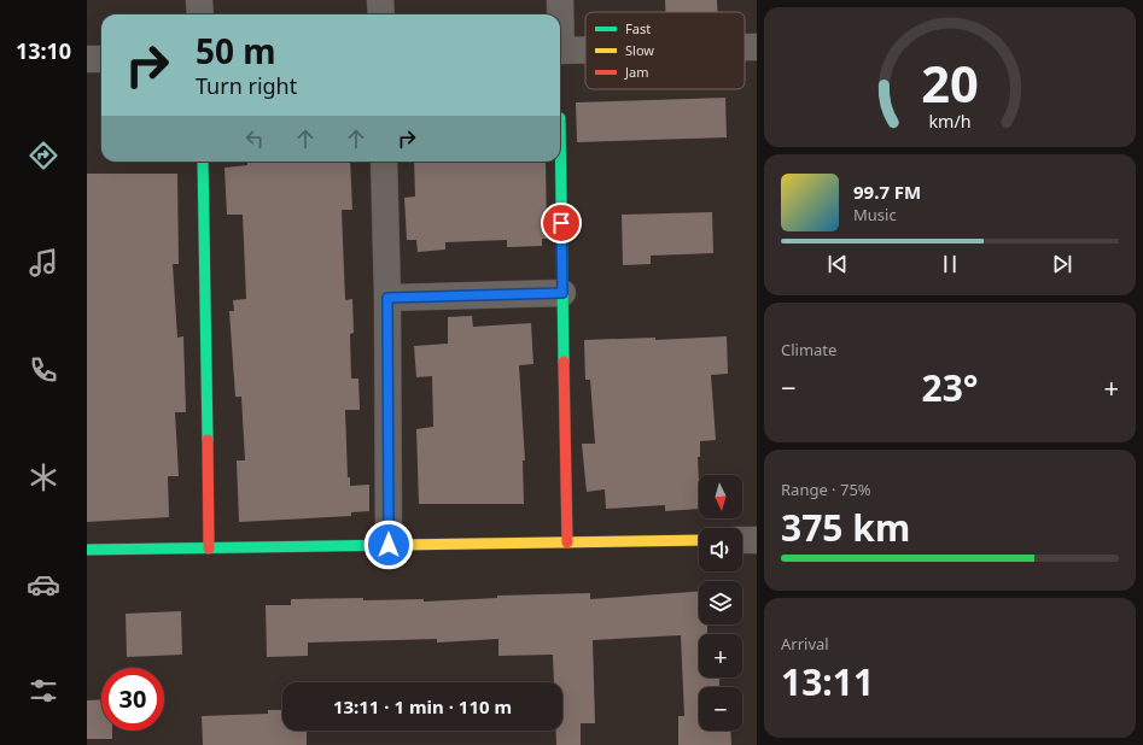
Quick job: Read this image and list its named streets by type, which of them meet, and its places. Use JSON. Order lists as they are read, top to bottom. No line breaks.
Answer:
{"legend":["Fast","Slow","Jam"],"north":"bottom","page":{"tabs":"13:10","turn":["50 m","Turn right"],"song":["99.7 FM","Music"],"tile":["Climate",["Range · 75%","375 km"],["Arrival","13:11"]],"heat":["−","23°","+"],"map_buttons":["+","−"],"limit":"30","trip":"13:11 · 1 min · 110 m","gauge":["20","km/h"]}}
